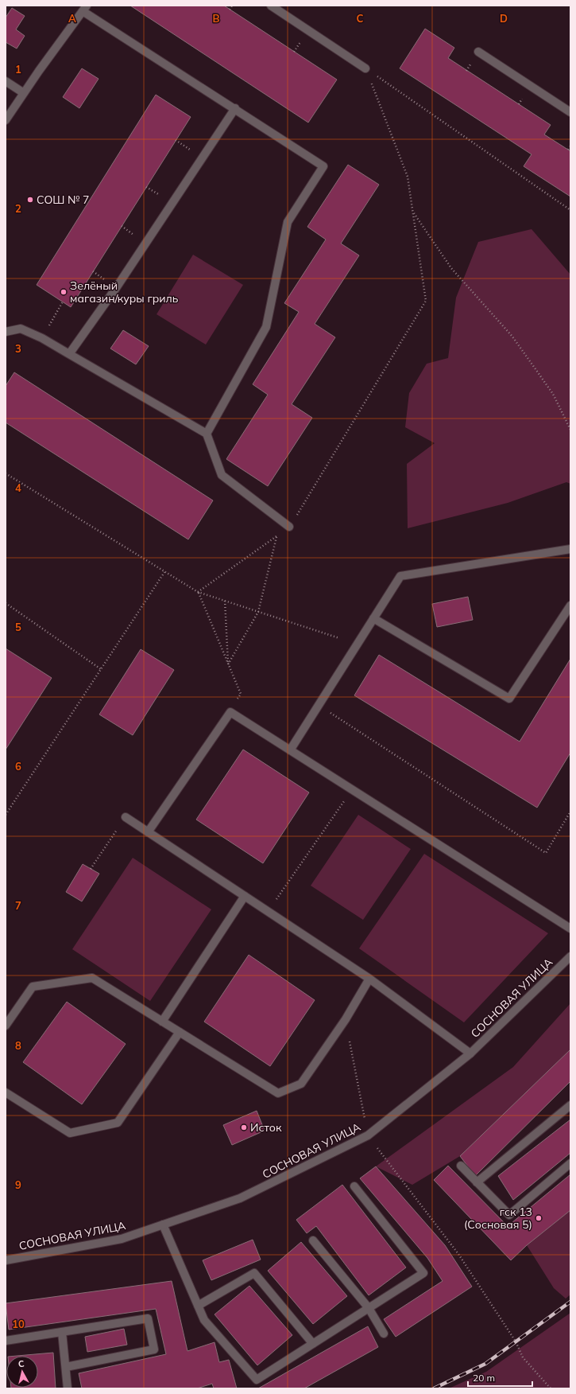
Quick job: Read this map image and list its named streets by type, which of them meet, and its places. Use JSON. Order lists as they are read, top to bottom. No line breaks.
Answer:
{"streets":{"street":["СОСНОВАЯ УЛИЦА"]},"places":["СОШ № 7","Зелёный магазин/куры гриль","Исток","гск 13 (Сосновая 5)"],"scale_bar":"20 m","north":"top","grid":{"columns":["A","B","C","D"],"rows":["1","2","3","4","5","6","7","8","9","10"]}}
